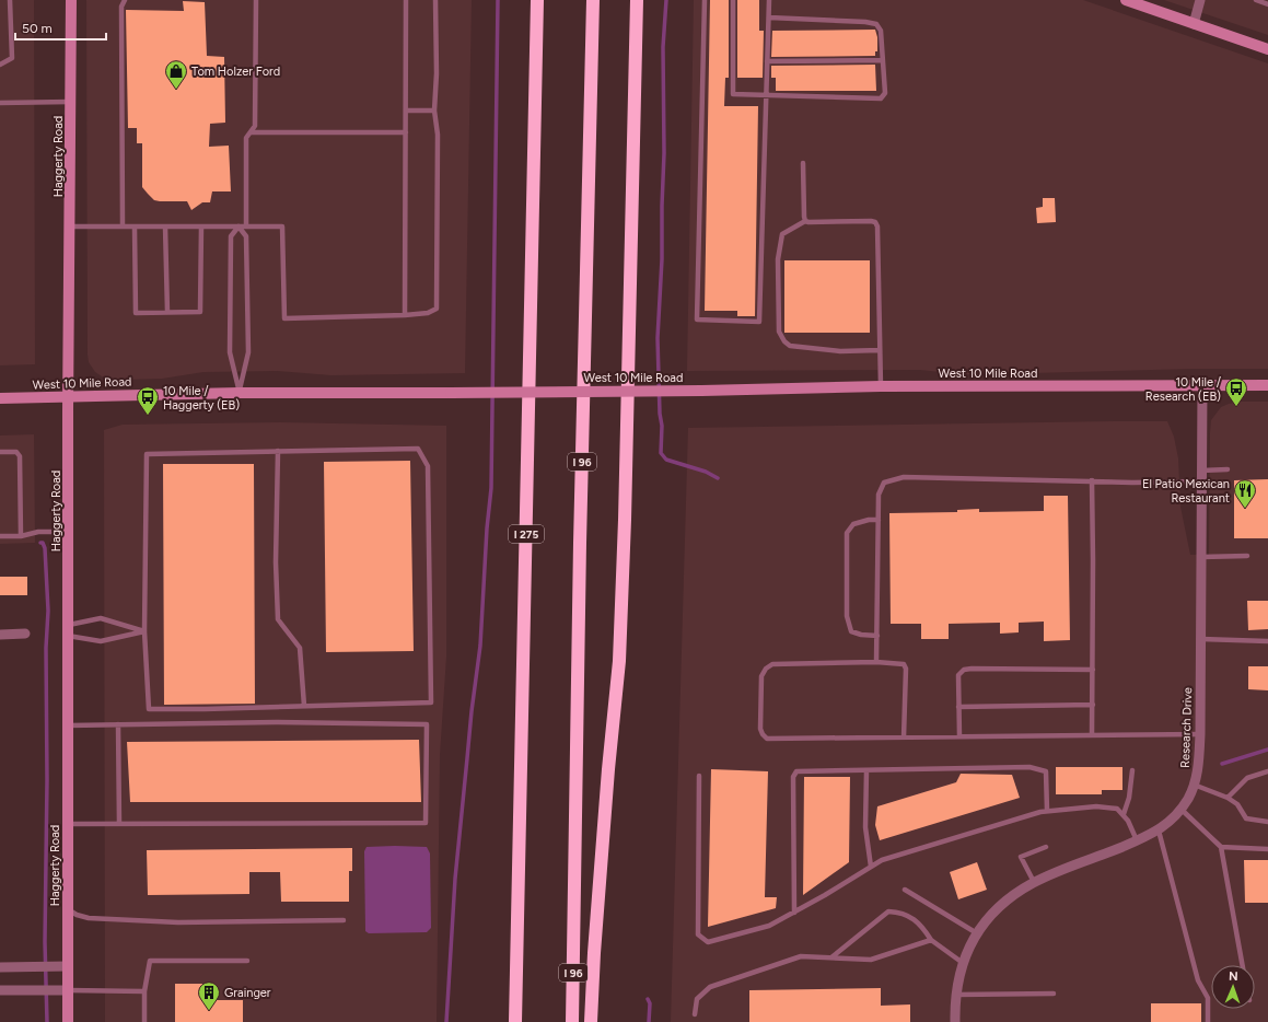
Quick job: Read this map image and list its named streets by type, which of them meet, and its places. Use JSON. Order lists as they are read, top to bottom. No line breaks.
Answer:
{"streets":{"highway":["I 96","I 275"],"main road":["Haggerty Road","West 10 Mile Road"],"street":["Research Drive"]},"crossings":[["Haggerty Road","West 10 Mile Road"],["West 10 Mile Road","Research Drive"]],"places":{"shop":["Tom Holzer Ford"],"bus stop":["10 Mile / Research (EB)","10 Mile / Haggerty (EB)"],"restaurant":["El Patio Mexican Restaurant"],"building":["Grainger"]},"scale_bar":"50 m","north":"top"}
